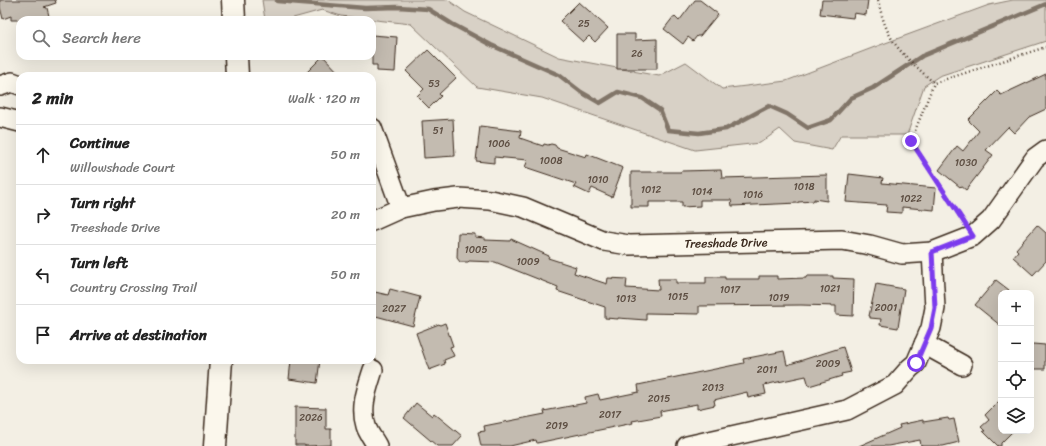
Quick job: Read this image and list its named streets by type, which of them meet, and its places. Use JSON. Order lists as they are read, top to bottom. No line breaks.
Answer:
{"streets":{"street":["Treeshade Drive"]},"house_numbers":["25","26","53","51","1006","1008","1030","1010","1018","1012","1014","1016","1022","1005","1009","1021","1017","1015","1019","1013","2001","2027","2009","2011","2013","2015","2017","2026","2019"],"page":{"search":"Search here","heading":["2 min","Walk · 120 m"],"list":[["Continue","Willowshade Court","50 m"],["Turn right","Treeshade Drive","20 m"],["Turn left","Country Crossing Trail","50 m"],"Arrive at destination"],"map_buttons":["+","−"]}}
